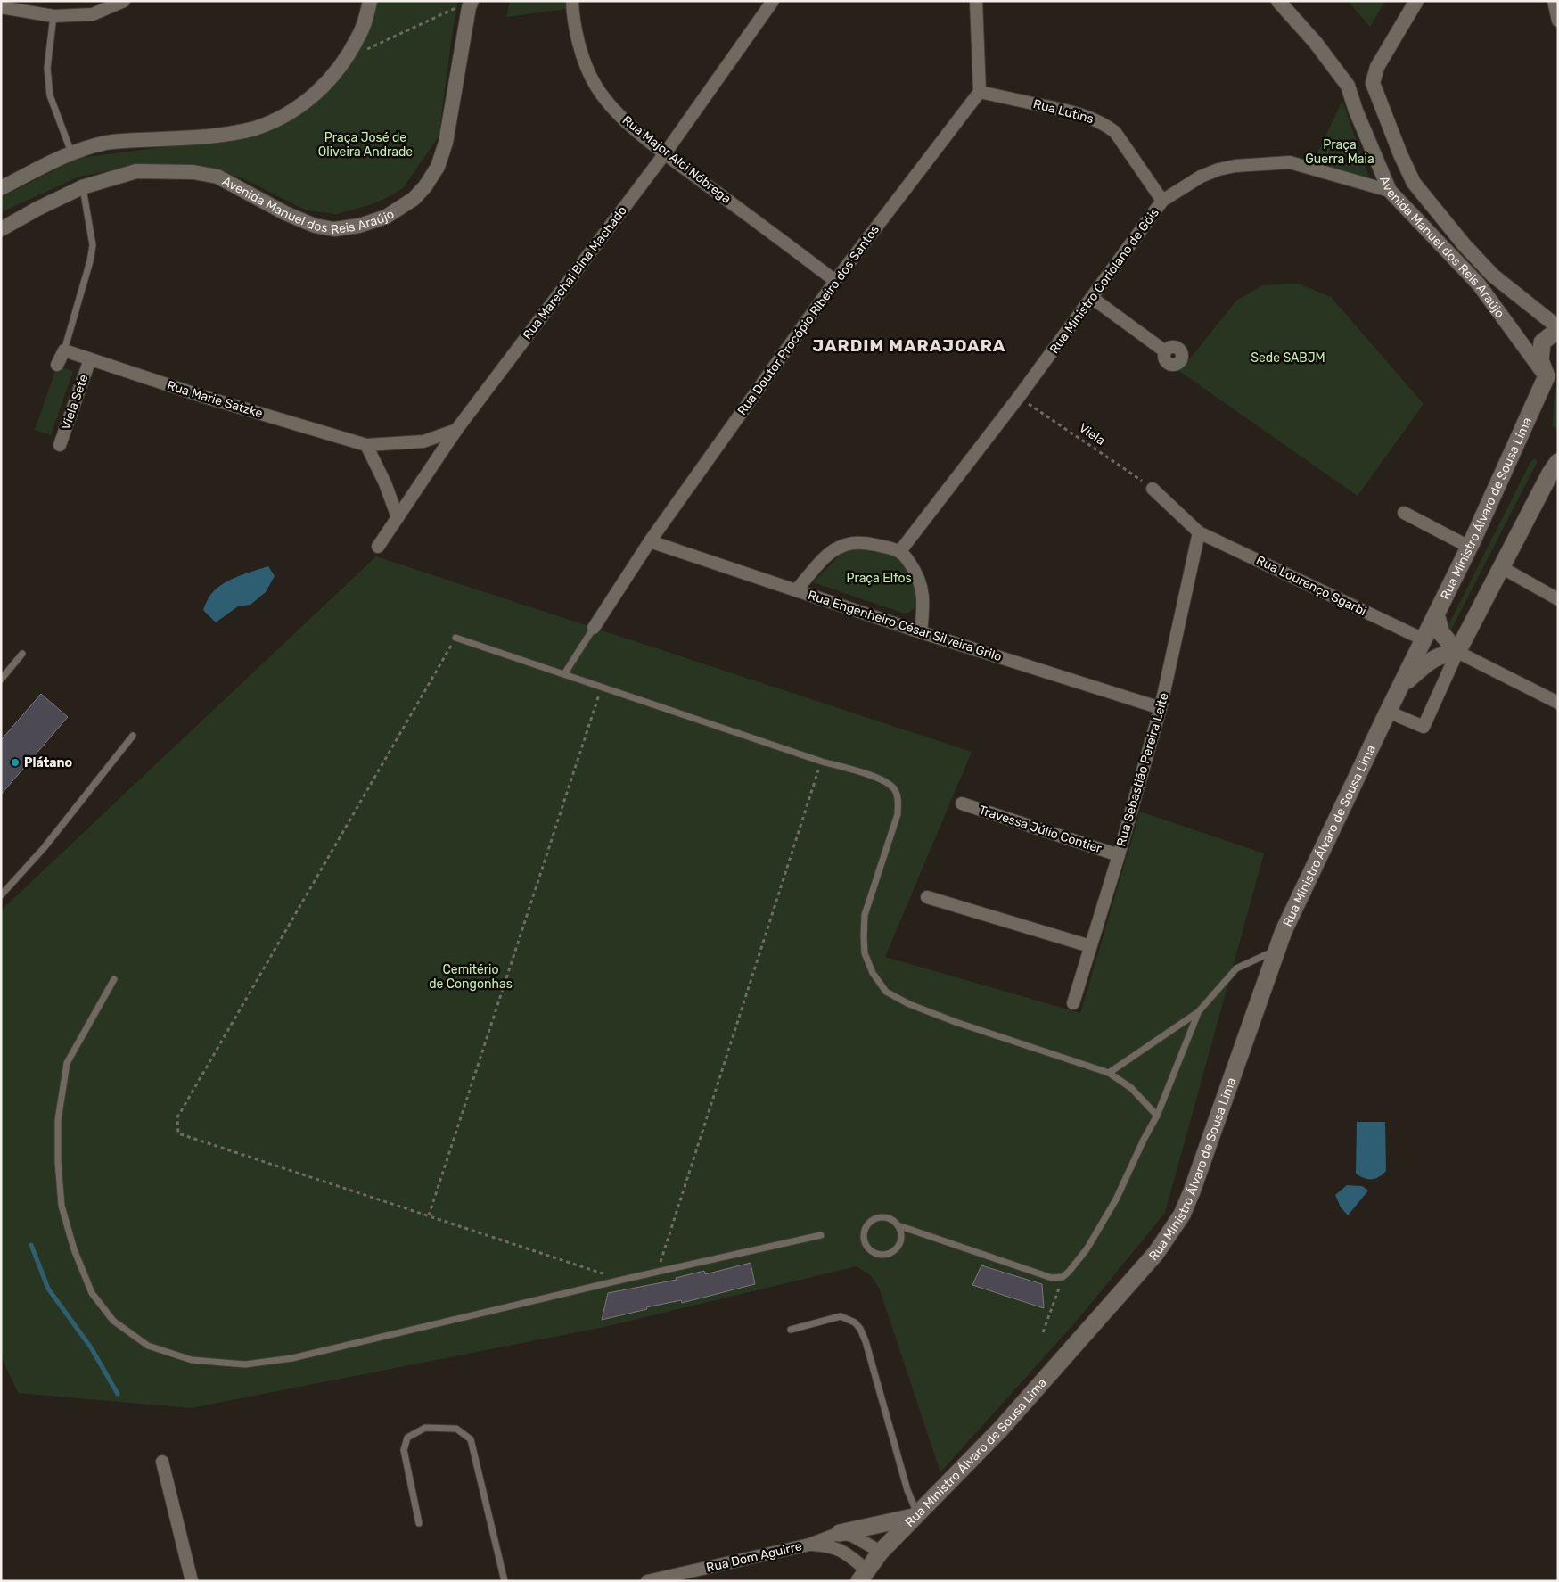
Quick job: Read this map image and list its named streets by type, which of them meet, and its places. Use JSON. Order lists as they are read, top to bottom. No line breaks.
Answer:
{"streets":{"main road":["Rua Ministro Álvaro de Sousa Lima"],"street":["Rua Lutins","Rua Major Alci Nóbrega","Avenida Manuel dos Reis Araújo","Rua Marechal Bina Machado","Rua Ministro Coriolano de Góis","Rua Doutor Procópio Ribeiro dos Santos","Rua Marie Satzke","Viela Sete","Rua Lourenço Sgarbi","Rua Engenheiro César Silveira Grilo","Rua Sebastião Pereira Leite","Travessa Júlio Contier","Rua Dom Aguirre"],"path":["Viela"]},"crossings":[["Rua Lutins","Rua Ministro Coriolano de Góis"],["Rua Lutins","Rua Doutor Procópio Ribeiro dos Santos"],["Rua Major Alci Nóbrega","Rua Marechal Bina Machado"],["Rua Major Alci Nóbrega","Rua Doutor Procópio Ribeiro dos Santos"],["Avenida Manuel dos Reis Araújo","Rua Ministro Coriolano de Góis"],["Avenida Manuel dos Reis Araújo","Rua Ministro Álvaro de Sousa Lima"],["Rua Marechal Bina Machado","Rua Marie Satzke"],["Rua Ministro Coriolano de Góis","Viela"],["Rua Doutor Procópio Ribeiro dos Santos","Rua Engenheiro César Silveira Grilo"],["Rua Marie Satzke","Viela Sete"],["Viela","Rua Lourenço Sgarbi"],["Rua Ministro Álvaro de Sousa Lima","Rua Lourenço Sgarbi"],["Rua Ministro Álvaro de Sousa Lima","Rua Dom Aguirre"],["Rua Lourenço Sgarbi","Rua Sebastião Pereira Leite"],["Rua Engenheiro César Silveira Grilo","Rua Sebastião Pereira Leite"],["Rua Sebastião Pereira Leite","Travessa Júlio Contier"]],"districts":["JARDIM MARAJOARA"],"parks":["Praça José de Oliveira Andrade","Praça Guerra Maia","Sede SABJM","Praça Elfos","Cemitério de Congonhas"],"places":["Plátano"]}
